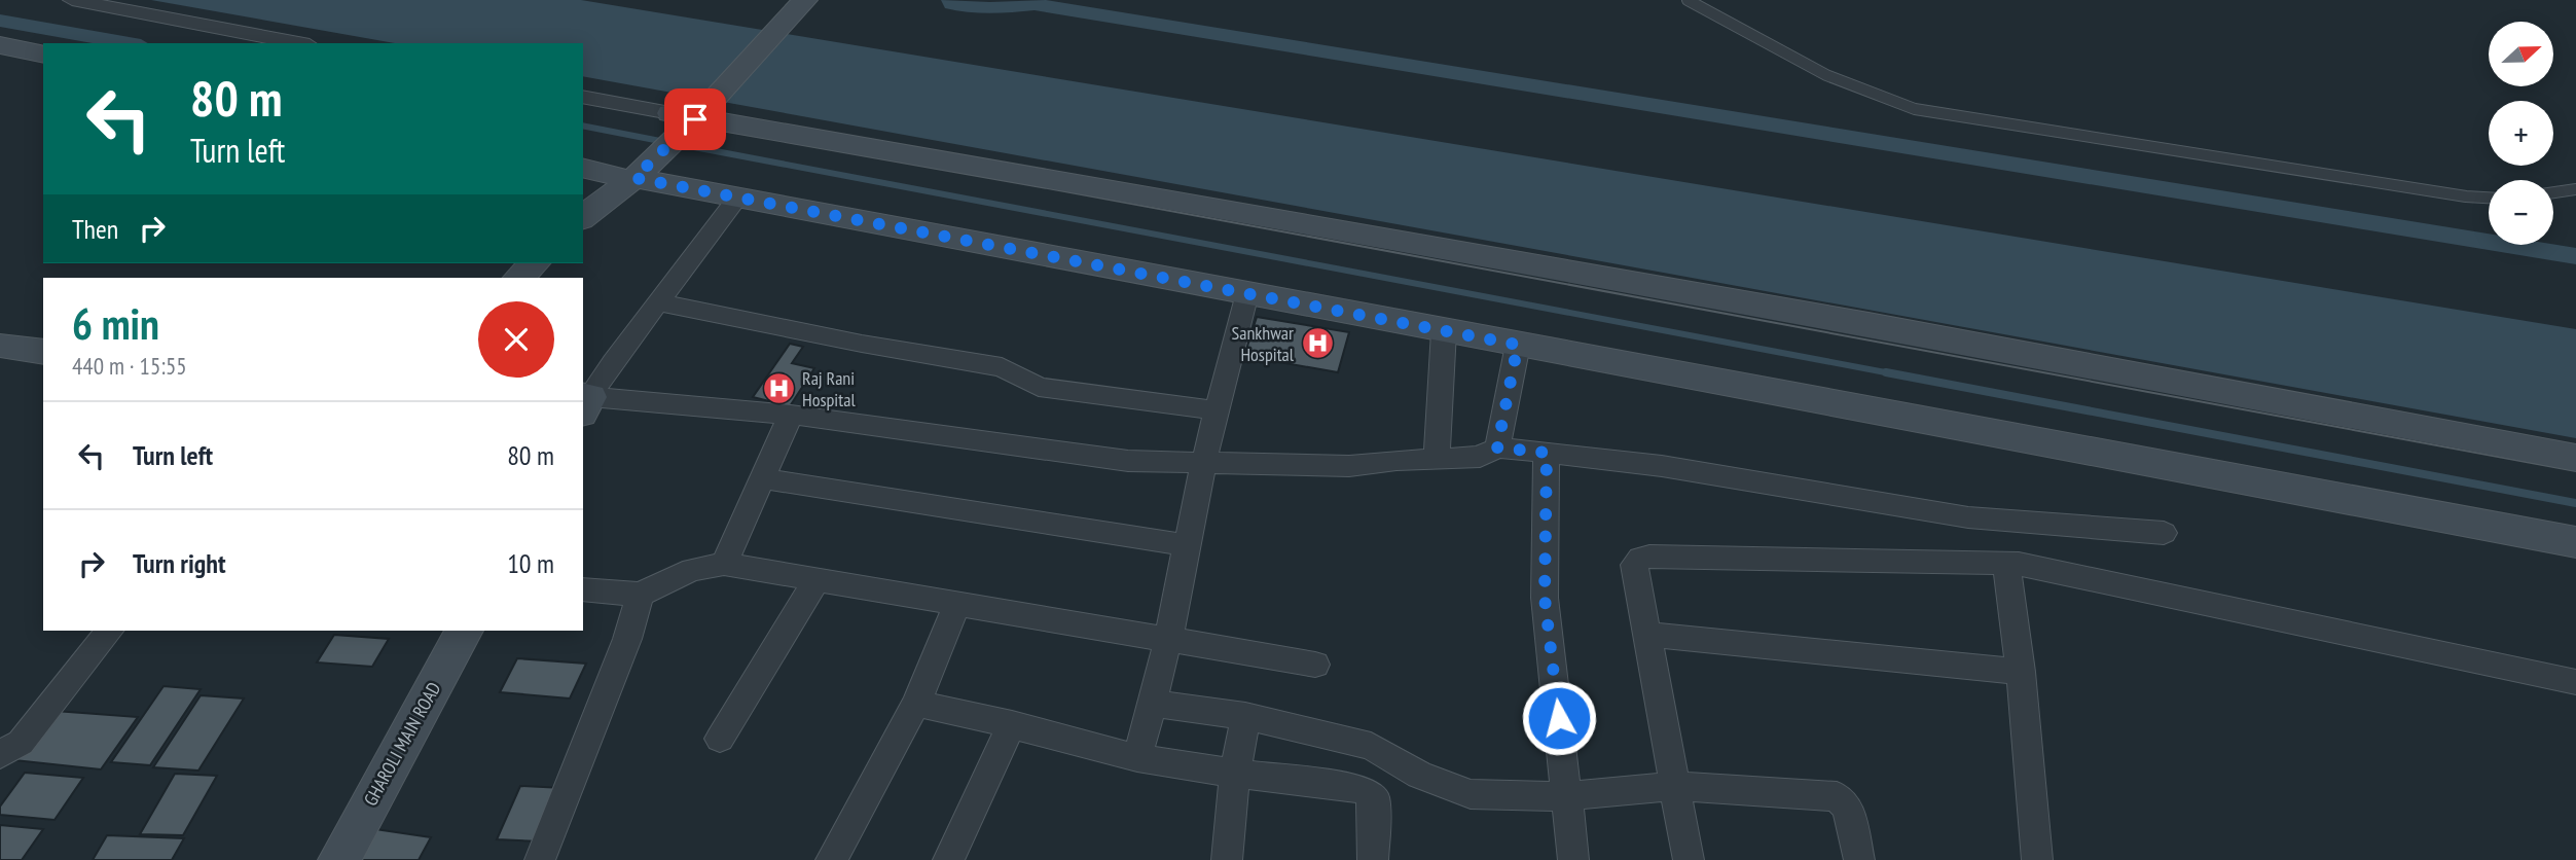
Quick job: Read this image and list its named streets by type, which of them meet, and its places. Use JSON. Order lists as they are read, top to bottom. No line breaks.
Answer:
{"streets":{"street":["GHAROLI MAIN ROAD"]},"places":{"hospital":["Sankhwar Hospital","Raj Rani Hospital"]},"north":"right","page":{"map_buttons":["+","−"],"turn":["80 m","Turn left"],"then":"Then","heading":["6 min","440 m · 15:55"],"list":[{"name":"Turn left","value":"80 m"},{"name":"Turn right","value":"10 m"}]}}
